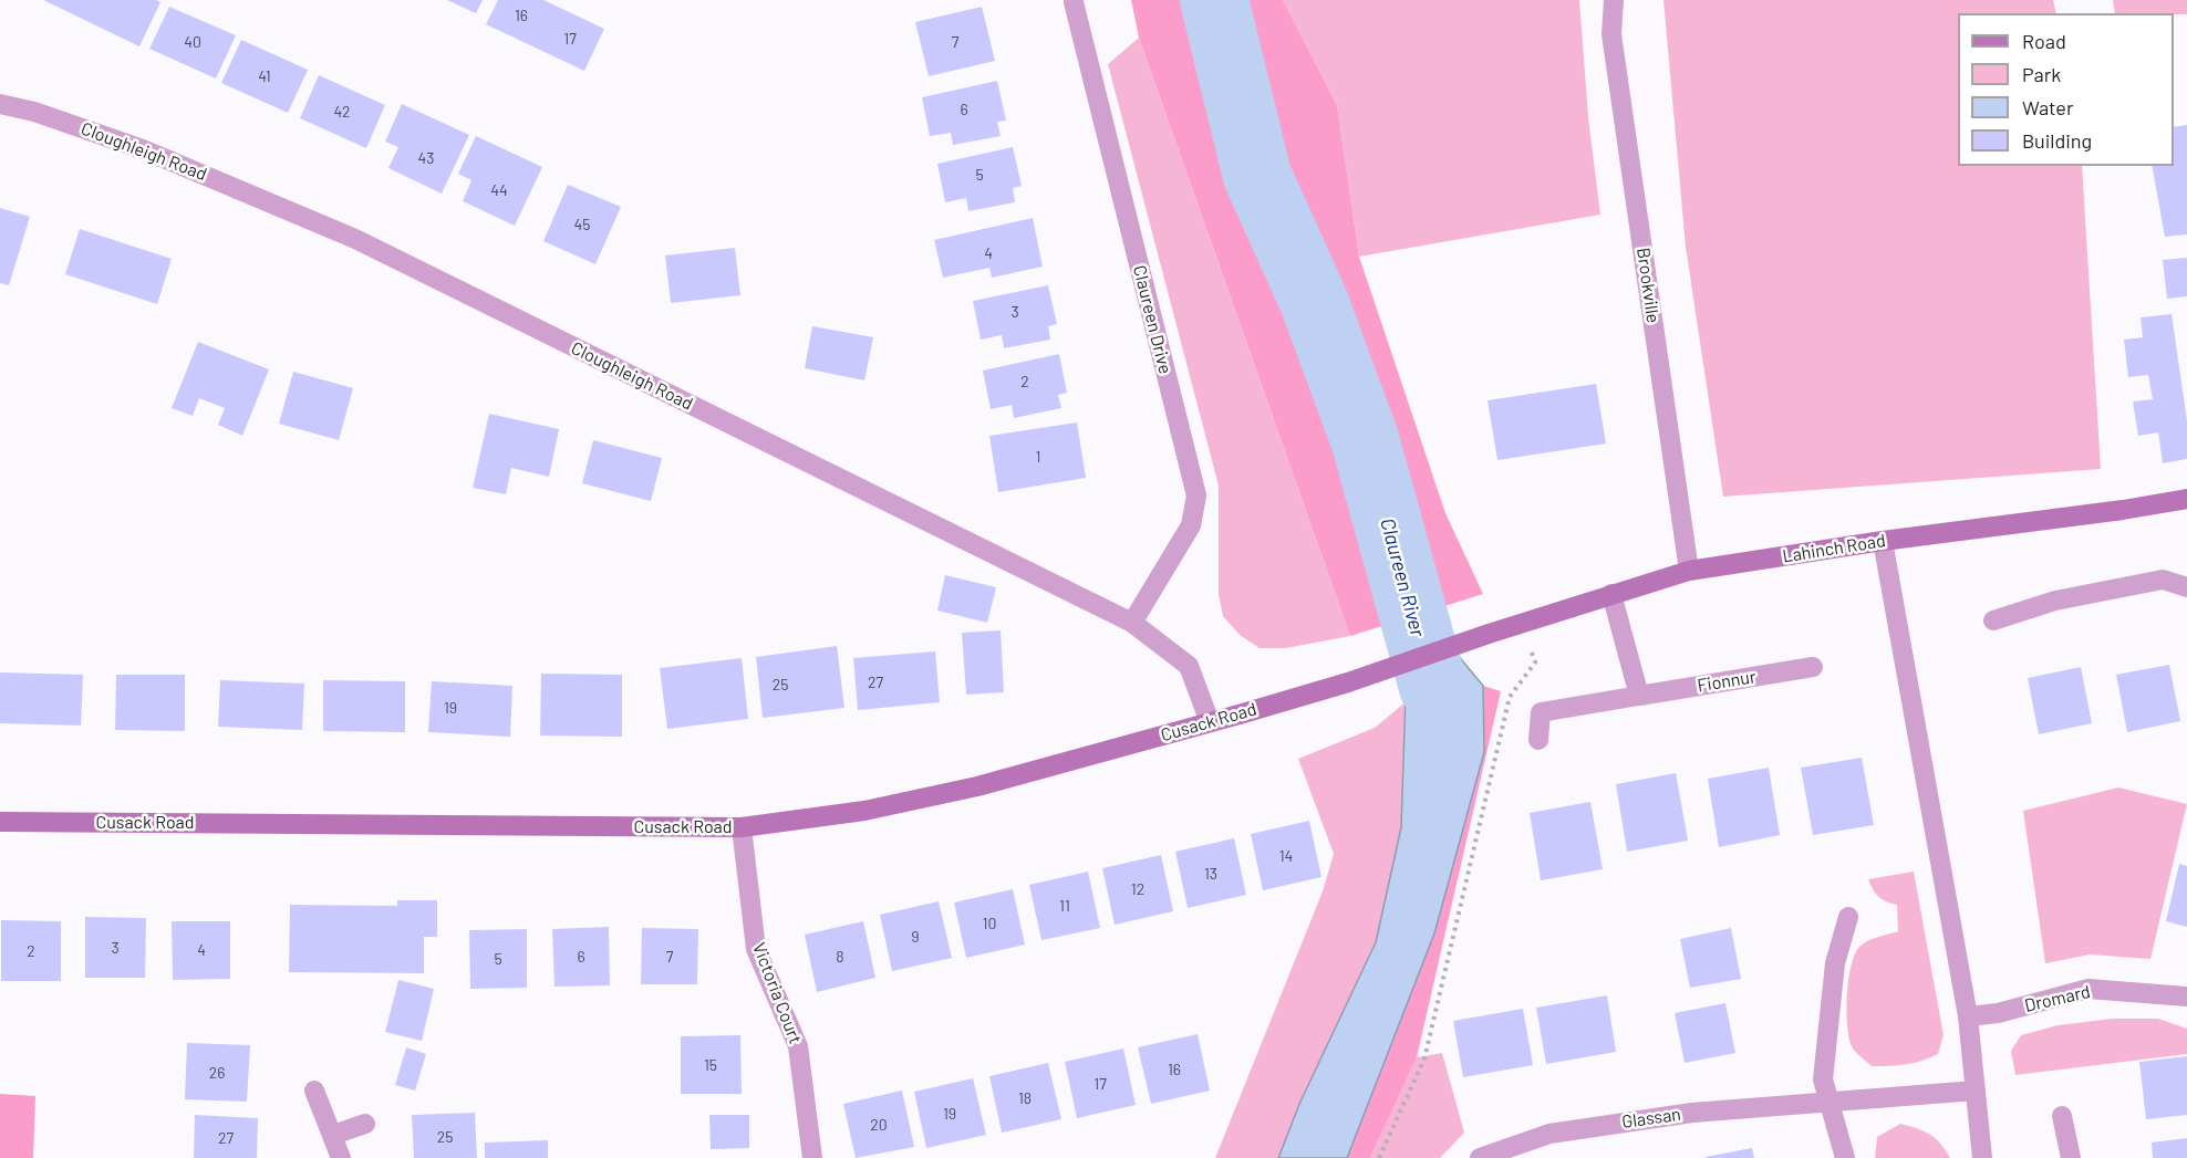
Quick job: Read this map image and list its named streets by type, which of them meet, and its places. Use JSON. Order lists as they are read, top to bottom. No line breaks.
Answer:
{"streets":{"main road":["Lahinch Road","Cusack Road"],"street":["Cloughleigh Road","Brookville","Claureen Drive","Fionnur","Victoria Court","Dromard","Glassan"]},"crossings":[["Cloughleigh Road","Claureen Drive"],["Cloughleigh Road","Cusack Road"],["Brookville","Lahinch Road"],["Lahinch Road","Cusack Road"],["Cusack Road","Victoria Court"]],"water":["Claureen River"],"house_numbers":["16","17","40","7","41","6","42","43","5","44","45","4","3","2","1","27","25","19","14","13","12","11","10","9","3","4","2","6","7","8","5","15","16","26","17","18","19","20","25","27"],"legend":["Road","Park","Water","Building"]}
